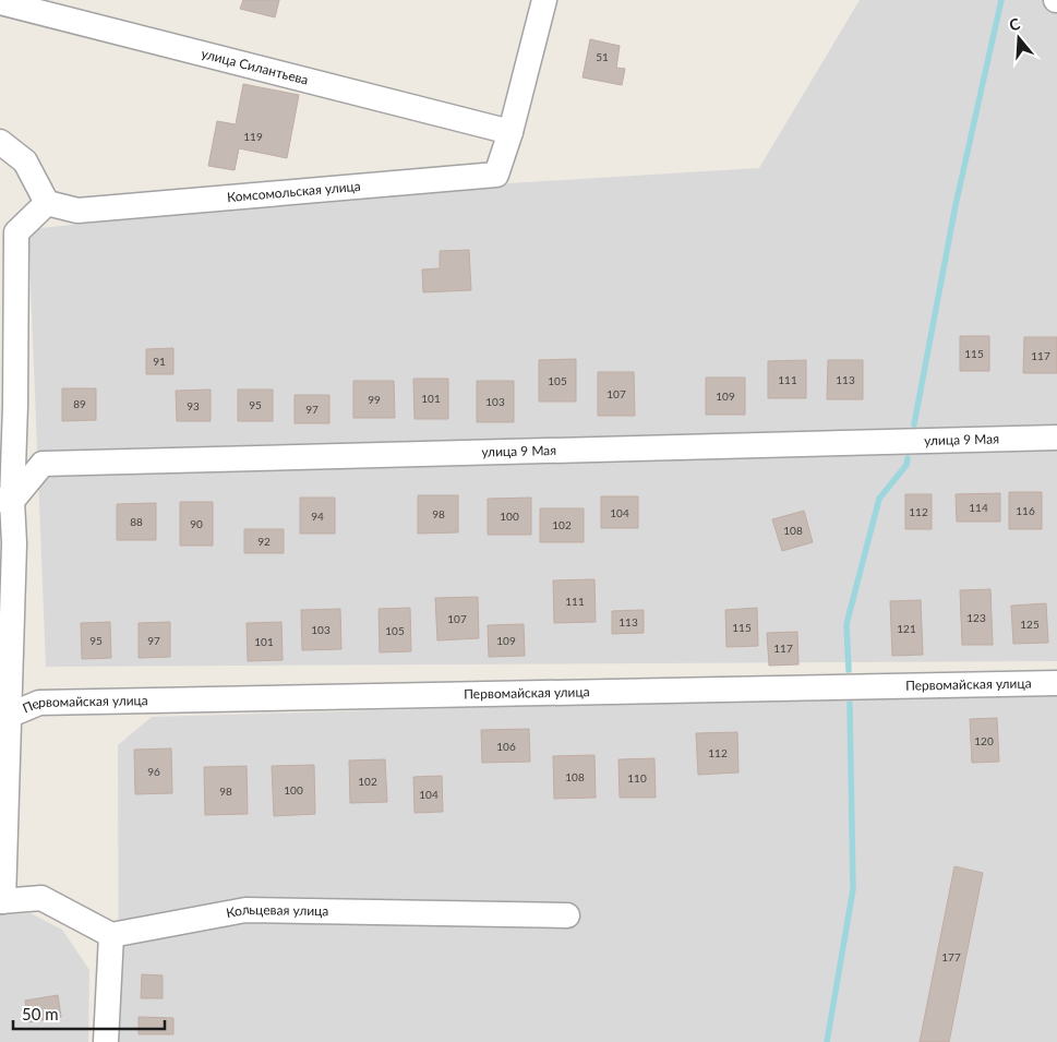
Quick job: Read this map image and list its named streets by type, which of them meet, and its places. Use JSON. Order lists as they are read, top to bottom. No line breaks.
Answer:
{"streets":{"street":["улица Силантьева","Комсомольская улица","улица 9 Мая","Первомайская улица","Кольцевая улица"]},"crossings":[["улица Силантьева","Комсомольская улица"]],"house_numbers":["51","119","115","117","91","111","113","105","107","109","101","99","103","89","95","93","97","114","116","112","104","98","94","100","88","90","102","108","92","111","123","107","113","125","115","121","103","105","95","97","109","101","117","120","106","112","96","108","110","102","100","98","104","177"],"scale_bar":"50 m","north":"top"}
